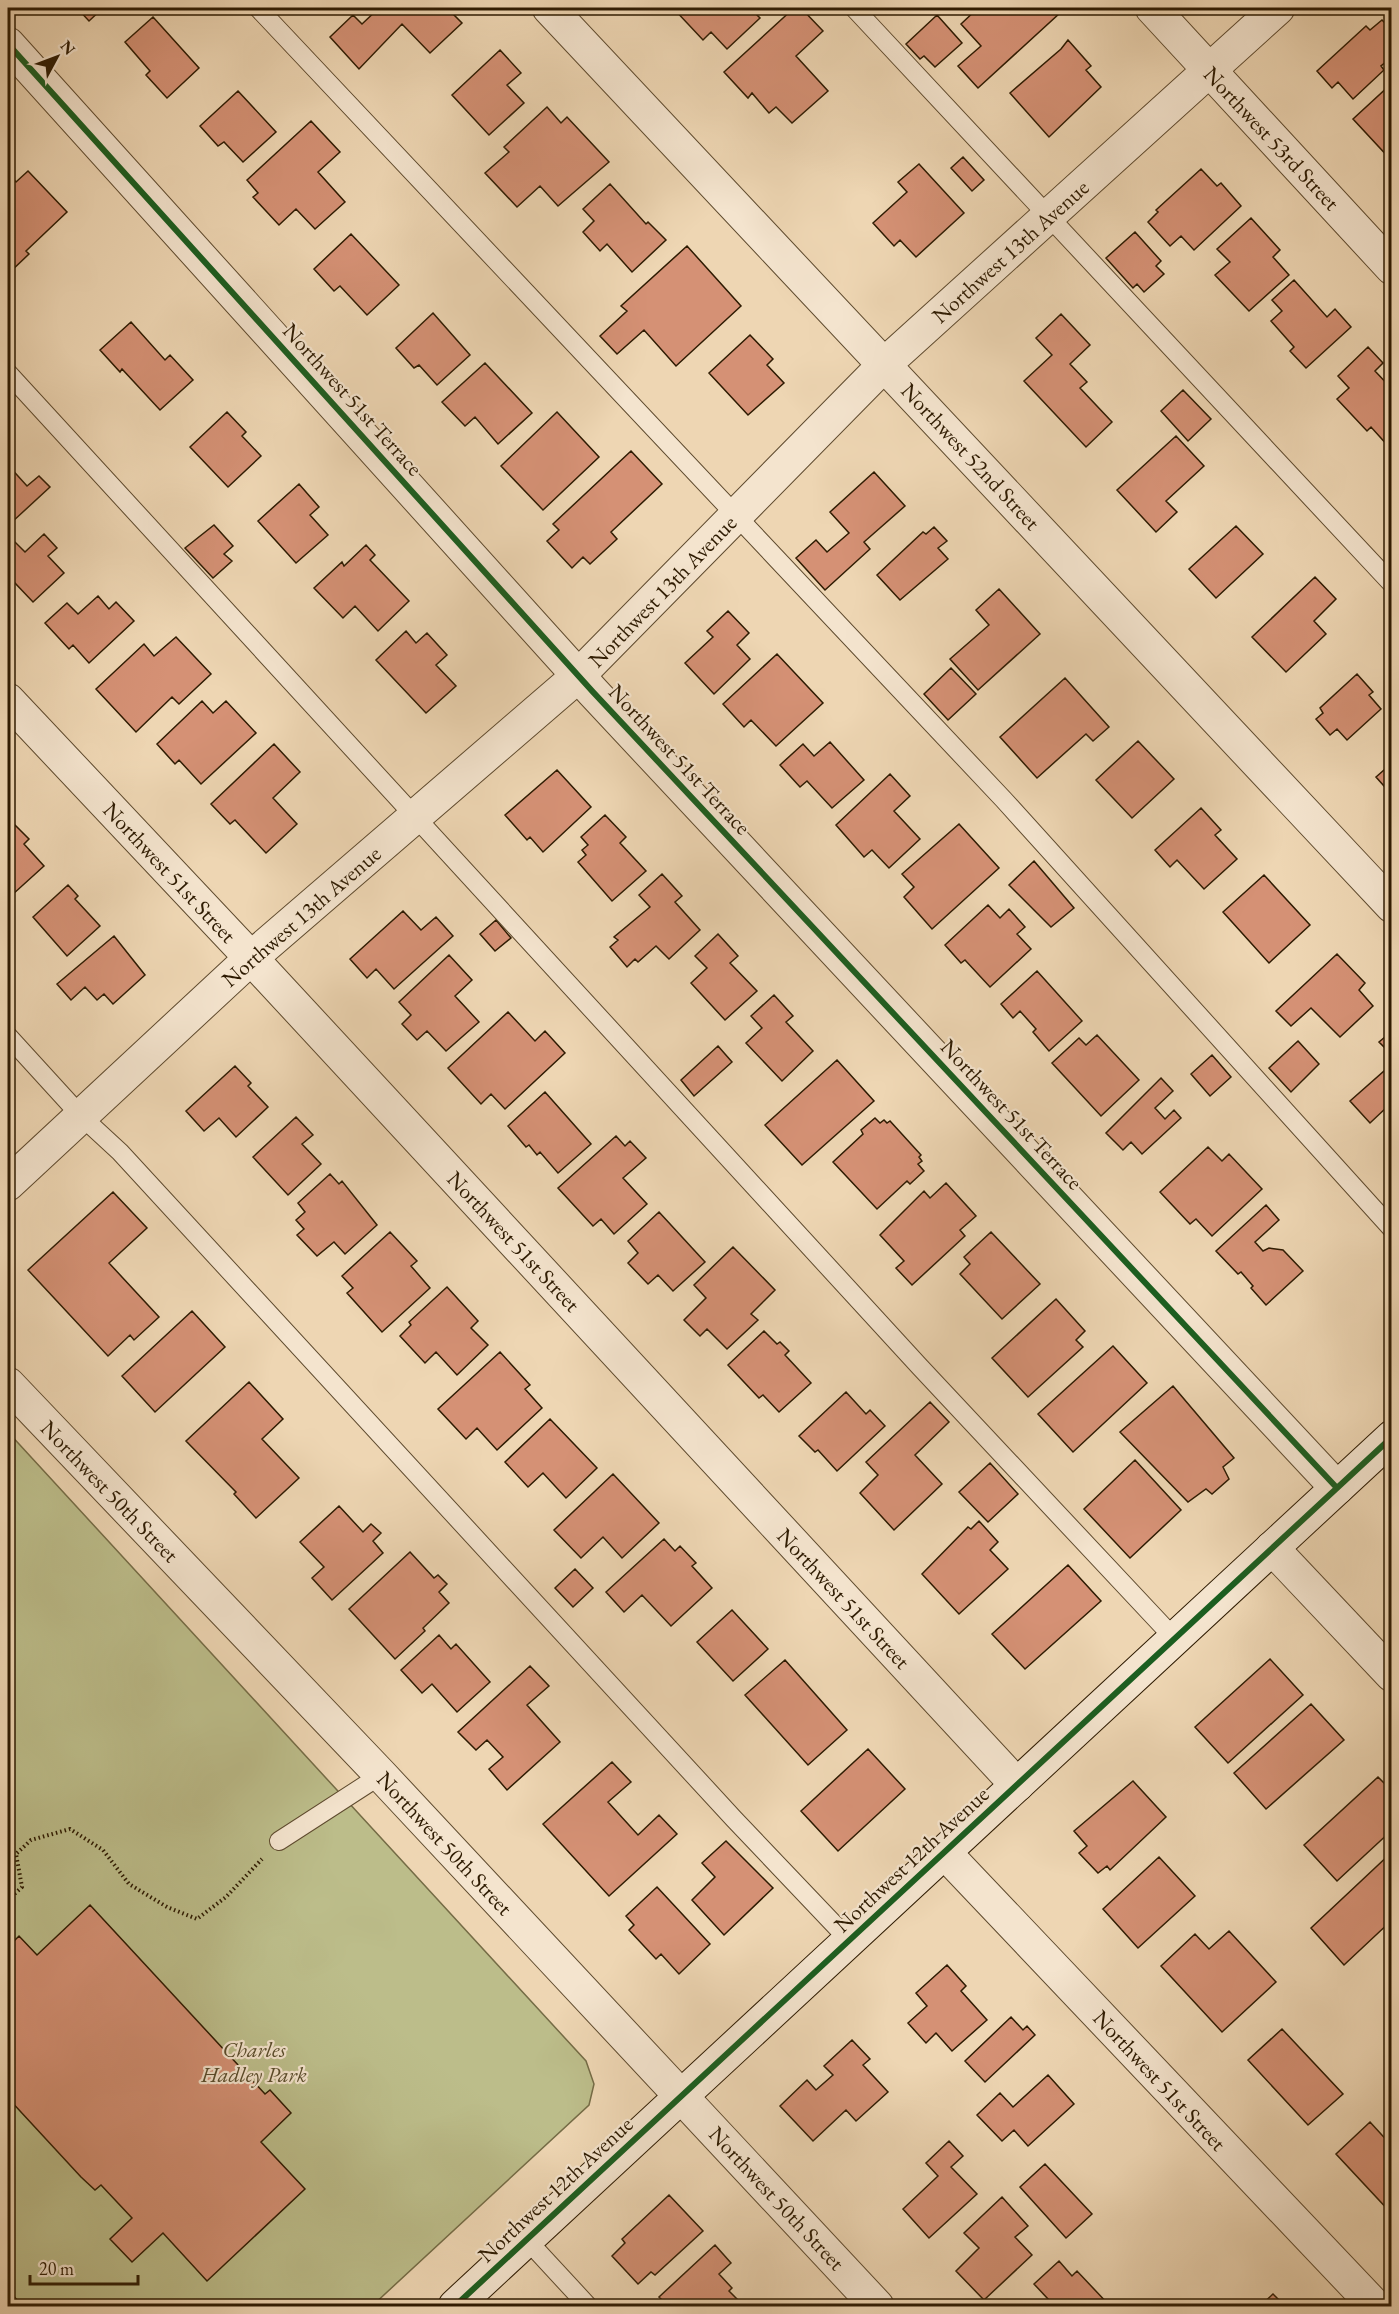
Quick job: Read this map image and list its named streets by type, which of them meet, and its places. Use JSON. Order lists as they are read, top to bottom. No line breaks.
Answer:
{"streets":{"street":["Northwest 53rd Street","Northwest 13th Avenue","Northwest 51st Terrace","Northwest 52nd Street","Northwest 51st Street","Northwest 50th Street","Northwest 12th Avenue"]},"crossings":[["Northwest 53rd Street","Northwest 13th Avenue"],["Northwest 13th Avenue","Northwest 51st Terrace"],["Northwest 13th Avenue","Northwest 52nd Street"],["Northwest 13th Avenue","Northwest 51st Street"],["Northwest 51st Terrace","Northwest 12th Avenue"],["Northwest 51st Street","Northwest 12th Avenue"],["Northwest 50th Street","Northwest 12th Avenue"]],"parks":["Charles Hadley Park"],"scale_bar":"20 m","north":"top right"}
